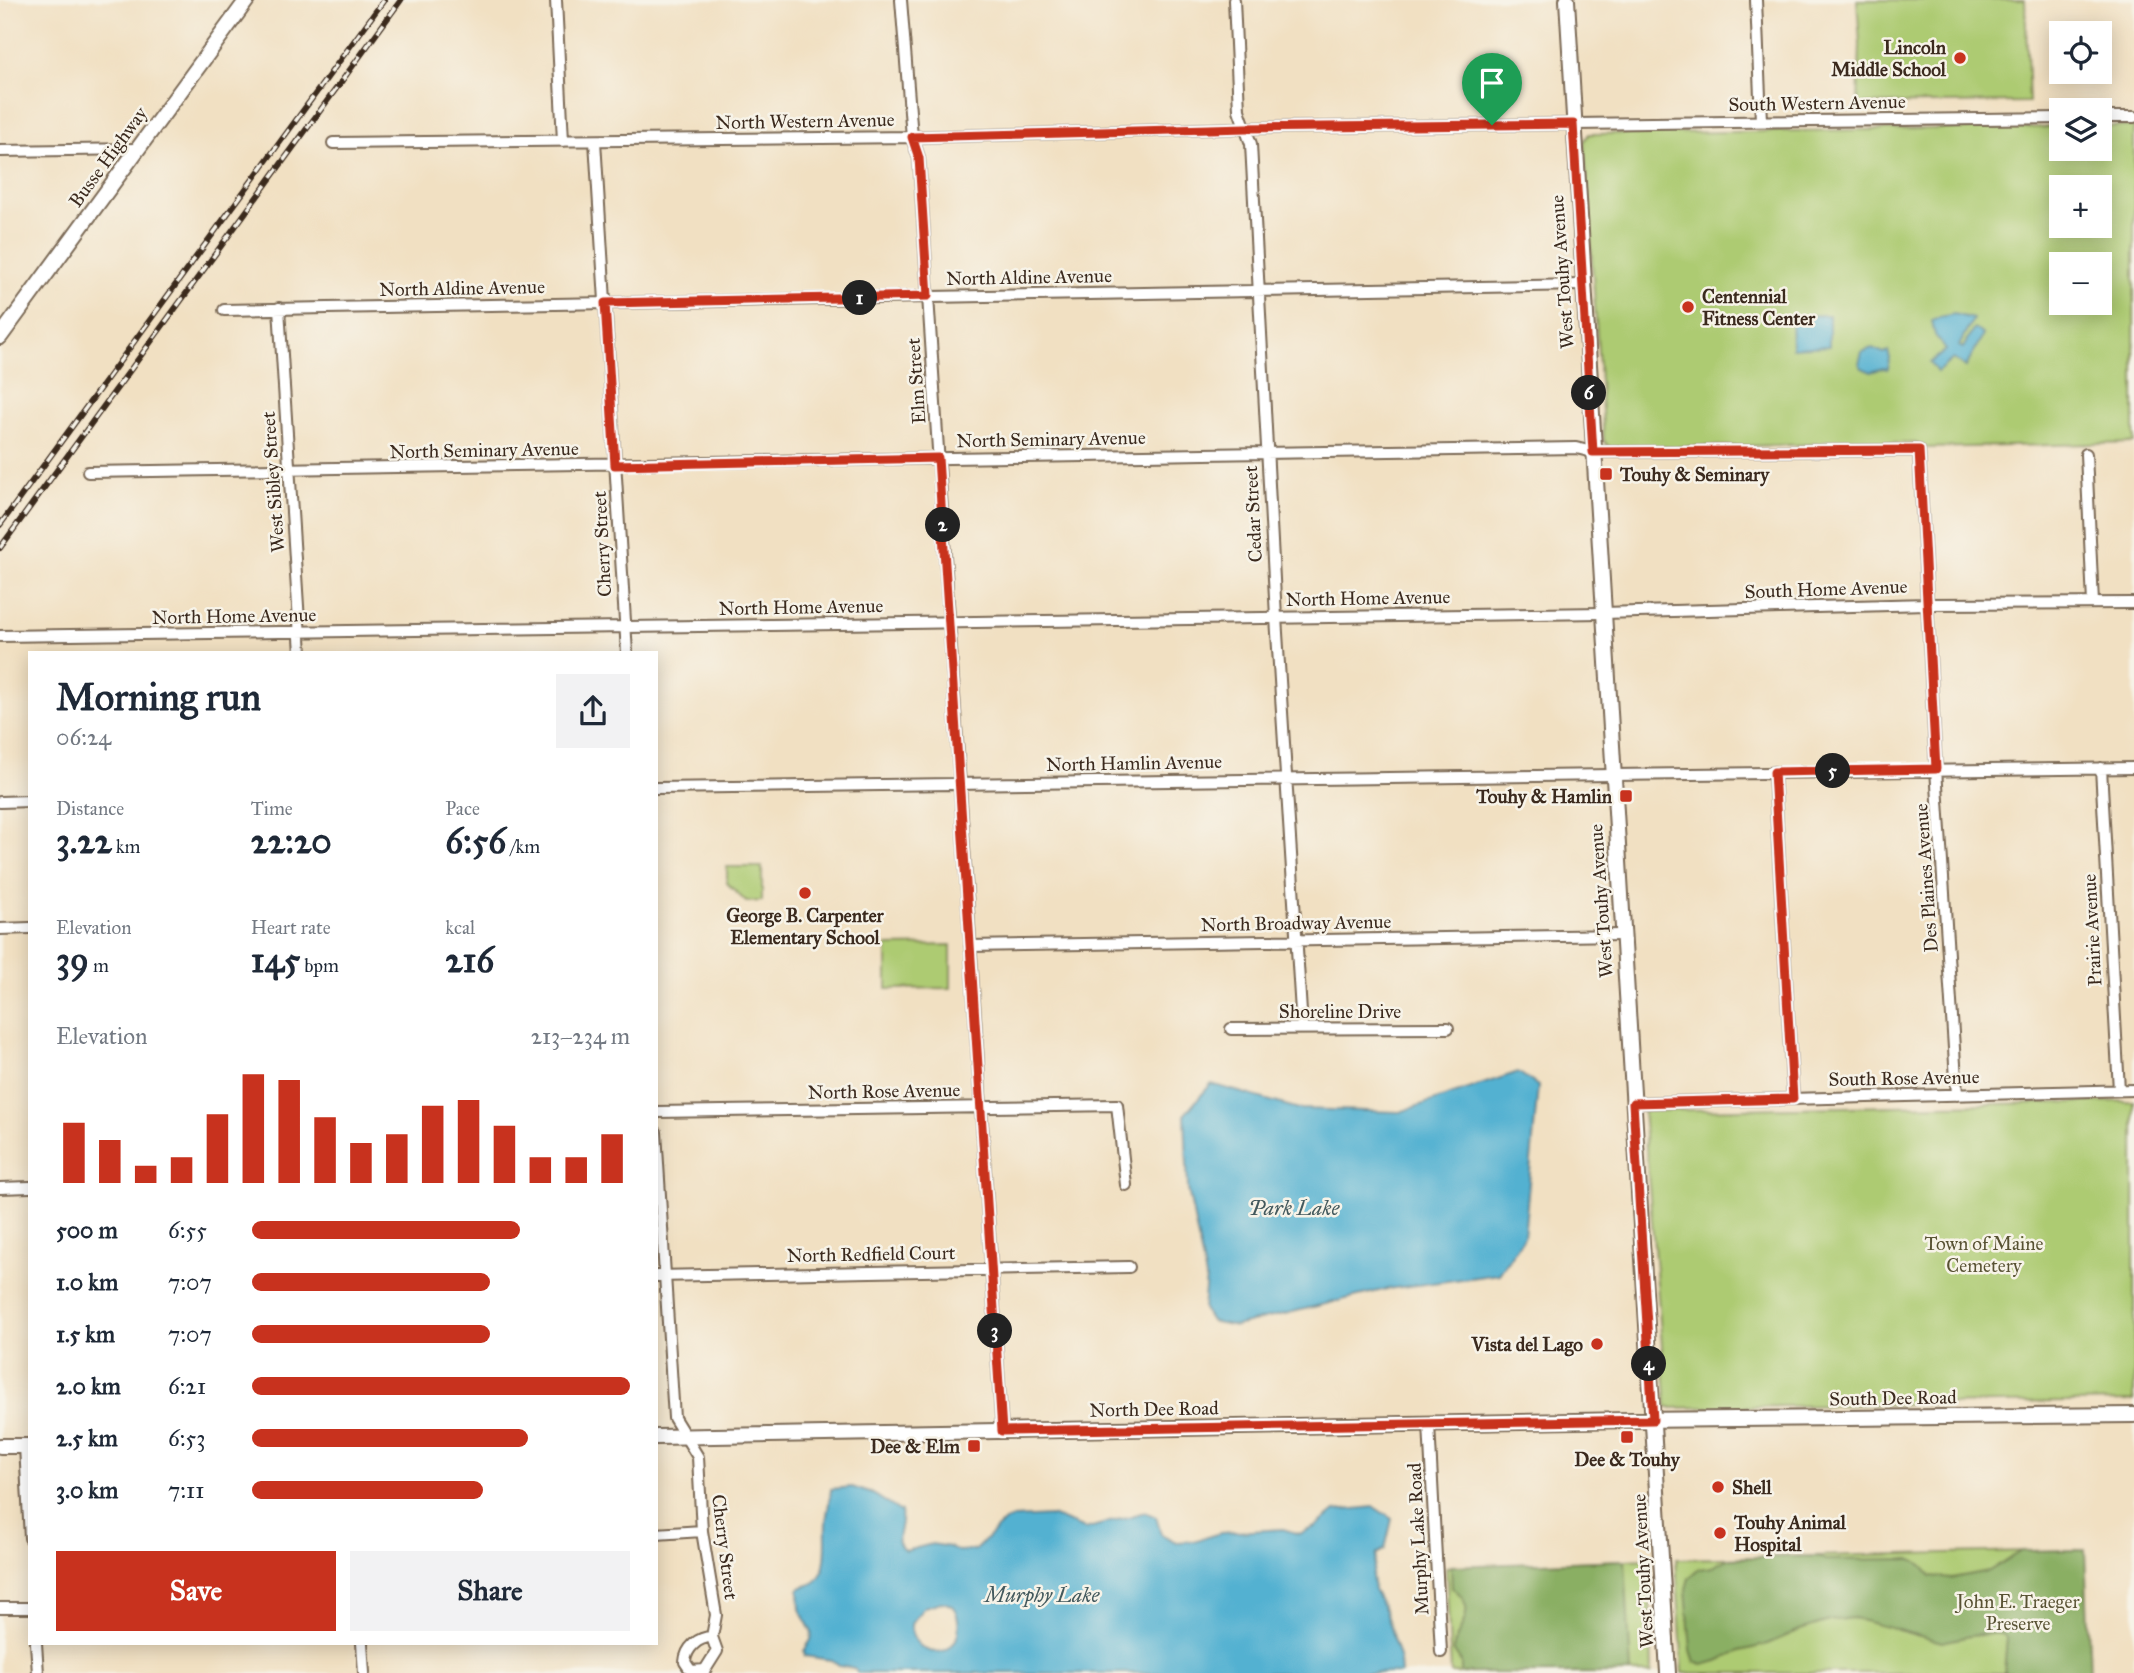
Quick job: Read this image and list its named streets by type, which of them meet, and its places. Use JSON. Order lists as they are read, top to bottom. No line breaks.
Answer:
{"streets":{"main road":["Busse Highway","West Touhy Avenue","South Dee Road","North Dee Road"],"street":["South Western Avenue","North Western Avenue","North Aldine Avenue","Elm Street","North Seminary Avenue","West Sibley Street","Cedar Street","Cherry Street","South Home Avenue","North Home Avenue","North Hamlin Avenue","Des Plaines Avenue","North Broadway Avenue","Prairie Avenue","Shoreline Drive","South Rose Avenue","North Rose Avenue","North Redfield Court","Murphy Lake Road"]},"crossings":[["South Western Avenue","North Western Avenue"],["South Western Avenue","West Touhy Avenue"],["North Western Avenue","West Touhy Avenue"],["North Western Avenue","Elm Street"],["North Western Avenue","Cedar Street"],["North Western Avenue","Cherry Street"],["West Touhy Avenue","North Aldine Avenue"],["West Touhy Avenue","North Seminary Avenue"],["West Touhy Avenue","South Home Avenue"],["West Touhy Avenue","North Home Avenue"],["West Touhy Avenue","North Hamlin Avenue"],["West Touhy Avenue","North Broadway Avenue"],["West Touhy Avenue","South Rose Avenue"],["West Touhy Avenue","South Dee Road"],["West Touhy Avenue","North Dee Road"],["North Aldine Avenue","Elm Street"],["North Aldine Avenue","West Sibley Street"],["North Aldine Avenue","Cedar Street"],["North Aldine Avenue","Cherry Street"],["Elm Street","North Seminary Avenue"],["Elm Street","North Home Avenue"],["Elm Street","North Hamlin Avenue"],["Elm Street","North Broadway Avenue"],["Elm Street","North Rose Avenue"],["Elm Street","North Redfield Court"],["Elm Street","North Dee Road"],["North Seminary Avenue","West Sibley Street"],["North Seminary Avenue","Cedar Street"],["North Seminary Avenue","Cherry Street"],["North Seminary Avenue","Des Plaines Avenue"],["West Sibley Street","North Home Avenue"],["Cedar Street","North Home Avenue"],["Cedar Street","North Hamlin Avenue"],["Cedar Street","North Broadway Avenue"],["Cedar Street","Shoreline Drive"],["Cherry Street","North Home Avenue"],["Cherry Street","North Redfield Court"],["Cherry Street","North Dee Road"],["South Home Avenue","North Home Avenue"],["South Home Avenue","Des Plaines Avenue"],["North Hamlin Avenue","Des Plaines Avenue"],["North Hamlin Avenue","Prairie Avenue"],["Des Plaines Avenue","South Rose Avenue"],["Prairie Avenue","South Rose Avenue"],["South Dee Road","North Dee Road"],["North Dee Road","Murphy Lake Road"]],"water":["Park Lake","Murphy Lake"],"parks":["Town of Maine Cemetery","John E. Traeger Preserve"],"places":{"other":["Lincoln Middle School","Centennial Fitness Center","George B. Carpenter Elementary School","Vista del Lago","Shell","Touhy Animal Hospital"],"transit":["Touhy & Seminary","Touhy & Hamlin","Dee & Touhy","Dee & Elm"]},"page":{"map_buttons":["+","−"],"pins":["1","6","2","5","3","4"],"heading":["Morning run","06:24"],"stats":[["Distance","3.22 km"],["Time","22:20"],["Pace","6:56 /km"],["Elevation","39 m"],["Heart rate","145 bpm"],["kcal","216"]],"chart":["Elevation","213–234 m"],"list":[{"name":"500 m","note":"6:55"},{"name":"1.0 km","note":"7:07"},{"name":"1.5 km","note":"7:07"},{"name":"2.0 km","note":"6:21"},{"name":"2.5 km","note":"6:53"},{"name":"3.0 km","note":"7:11"}],"buttons":["Save","Share"]}}
